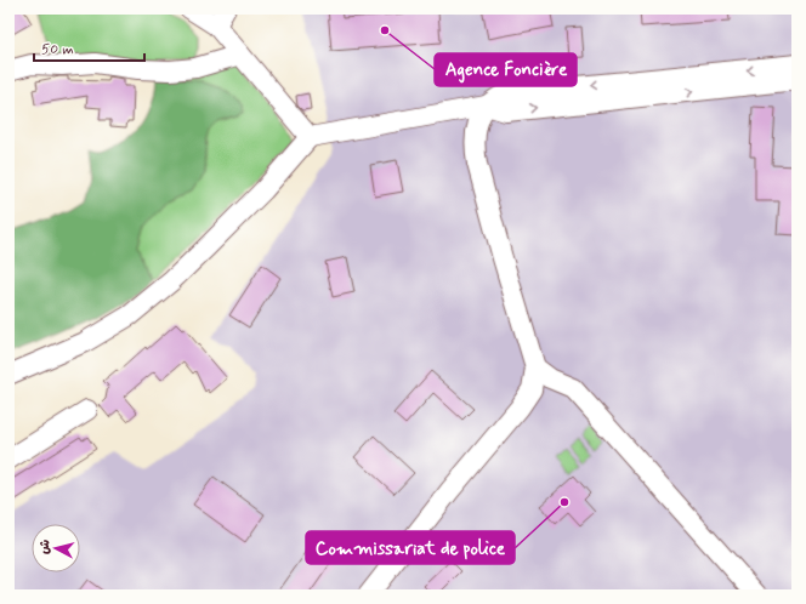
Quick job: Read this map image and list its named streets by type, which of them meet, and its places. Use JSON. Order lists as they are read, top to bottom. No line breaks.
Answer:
{"places":["Agence Foncière","Commissariat de police"],"scale_bar":"50 m","north":"left"}
